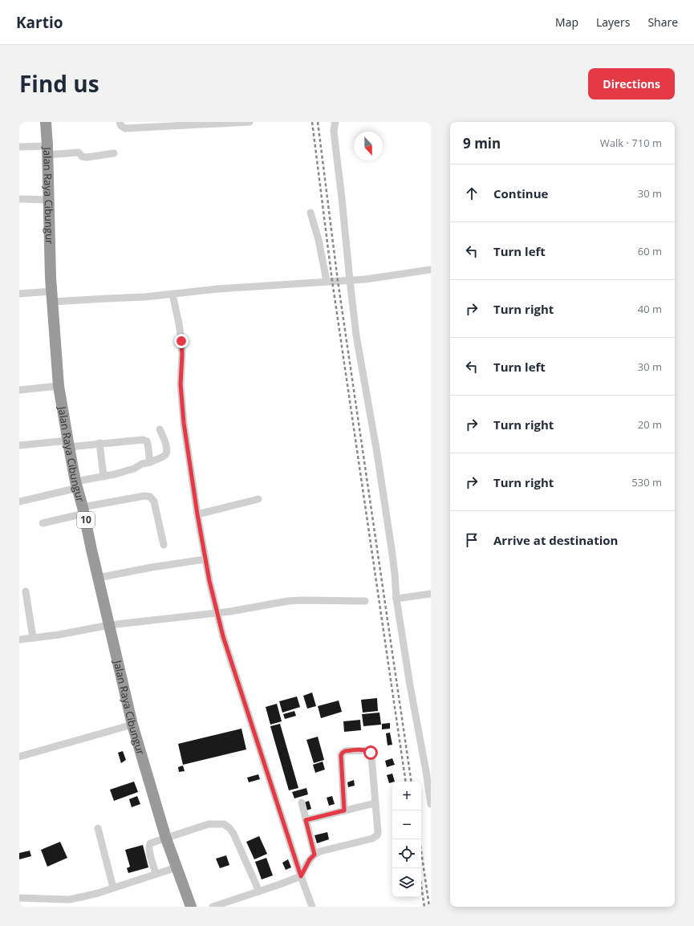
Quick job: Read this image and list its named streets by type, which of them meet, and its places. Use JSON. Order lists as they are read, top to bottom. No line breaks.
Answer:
{"streets":{"highway":["Jalan Raya Cibungur","10"]},"north":"bottom","page":{"header":"Kartio","nav":["Map","Layers","Share"],"title":"Find us","buttons":"Directions","heading":["9 min","Walk · 710 m"],"list":[["Continue","30 m"],["Turn left","60 m"],["Turn right","40 m"],["Turn left","30 m"],["Turn right","20 m"],["Turn right","530 m"],"Arrive at destination"],"map_buttons":["+","−"]}}
